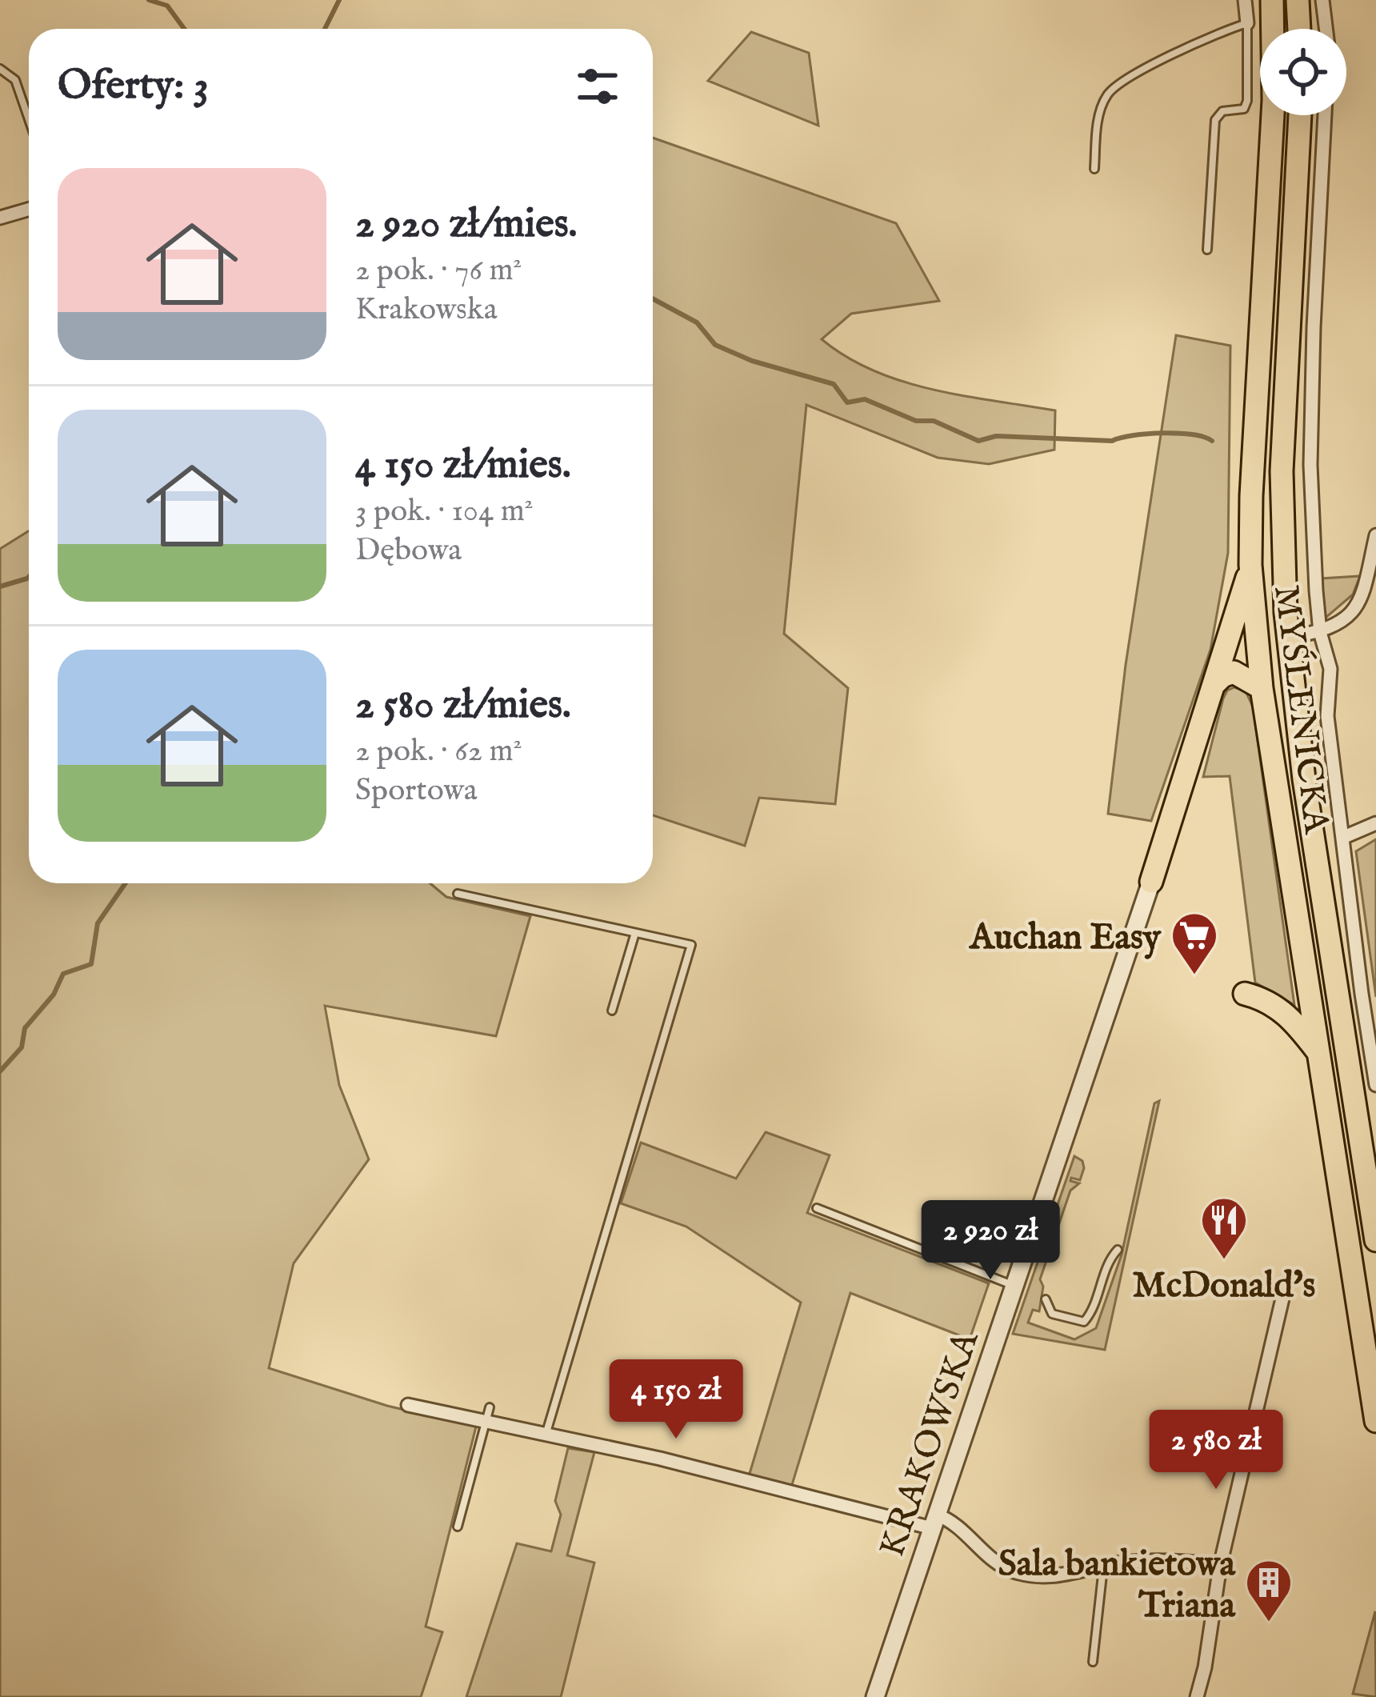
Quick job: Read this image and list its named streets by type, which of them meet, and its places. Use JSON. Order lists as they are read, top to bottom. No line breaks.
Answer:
{"streets":{"highway":["MYŚLENICKA"],"street":["KRAKOWSKA"]},"places":{"supermarket":["Auchan Easy"],"restaurant":["McDonald's"],"building":["Sala bankietowa Triana"]},"page":{"heading":"Oferty: 3","list":[{"name":"2 920 zł/mies.","note":"2 pok. · 76 m² · Krakowska"},{"name":"4 150 zł/mies.","note":"3 pok. · 104 m² · Dębowa"},{"name":"2 580 zł/mies.","note":"2 pok. · 62 m² · Sportowa"}],"price":["2 920 zł","4 150 zł","2 580 zł"]}}
